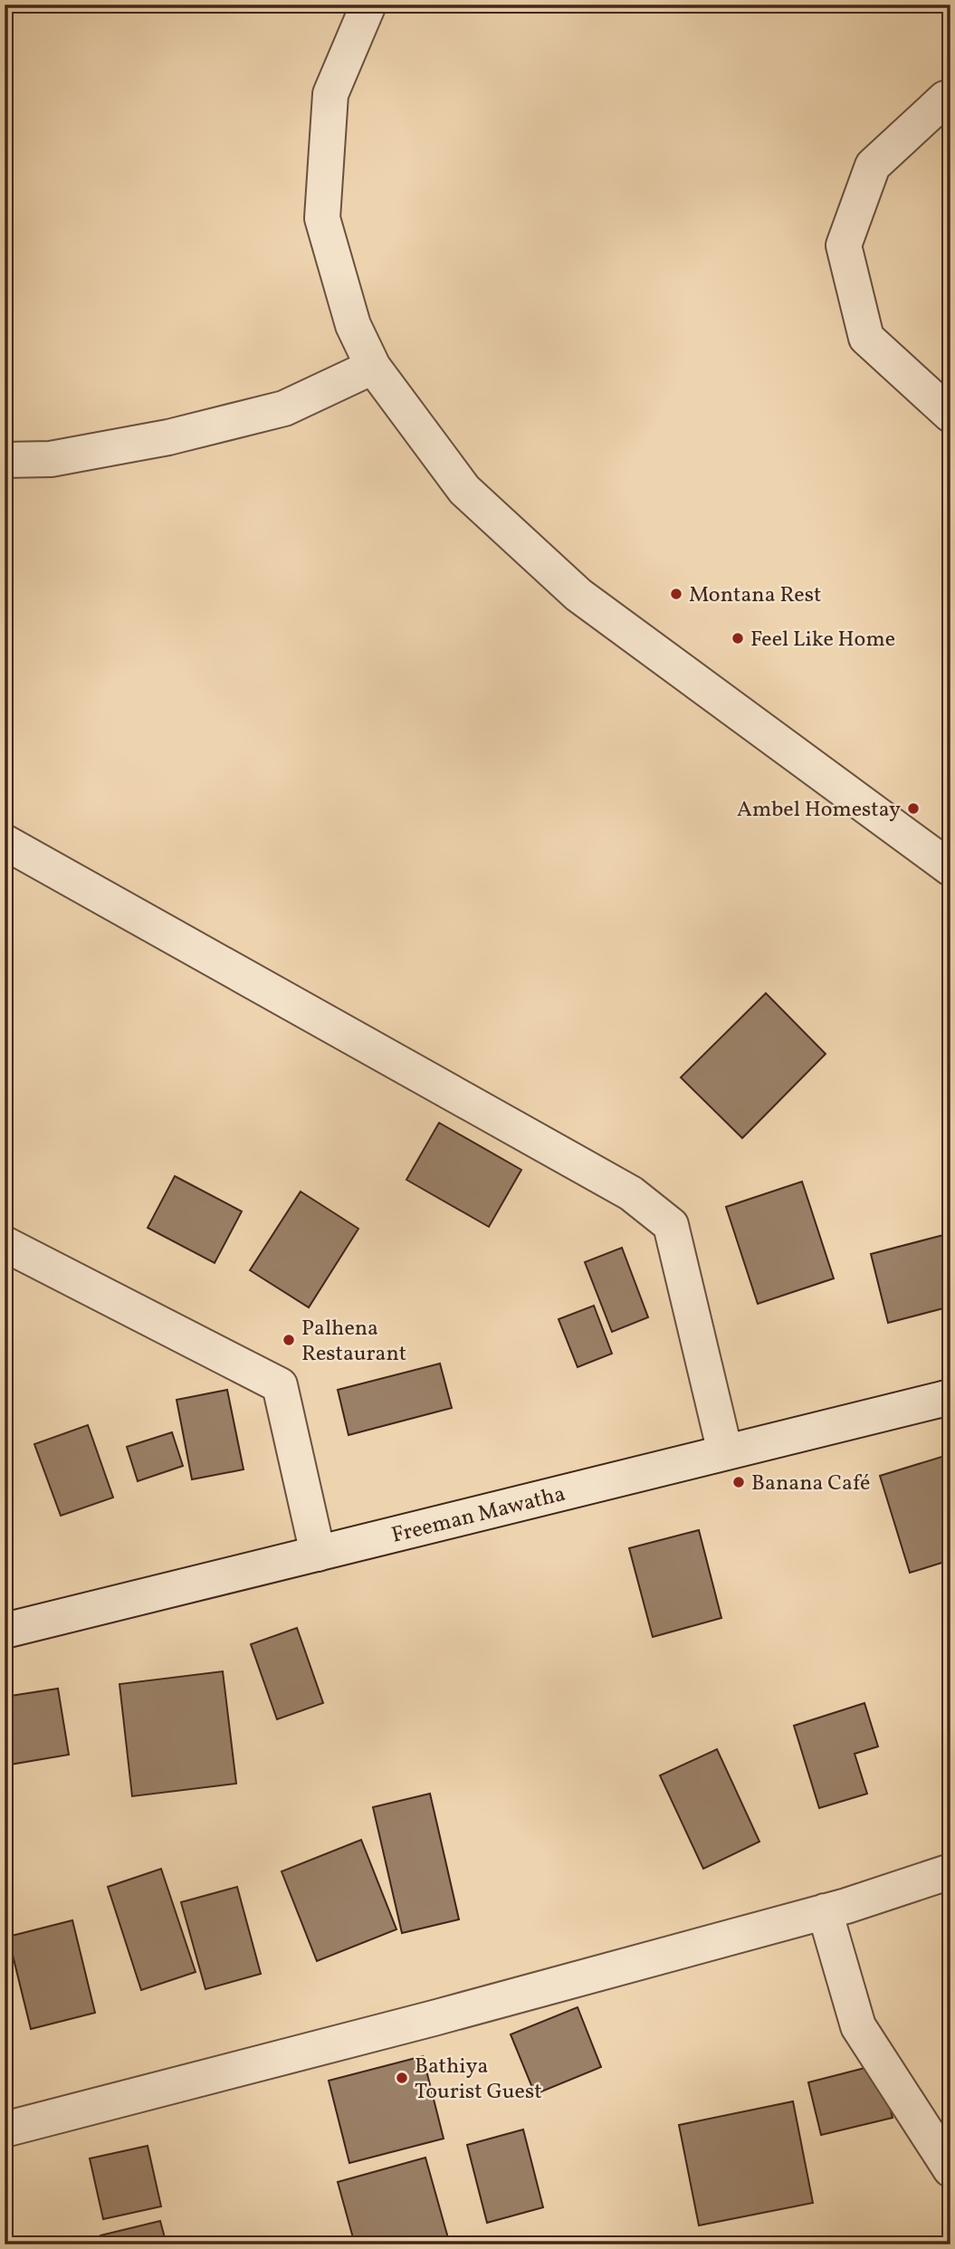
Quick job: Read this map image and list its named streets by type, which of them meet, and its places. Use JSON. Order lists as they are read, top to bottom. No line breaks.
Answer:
{"streets":{"street":["Freeman Mawatha"]},"places":["Montana Rest","Feel Like Home","Ambel Homestay","Palhena Restaurant","Banana Café","Bathiya Tourist Guest"]}
